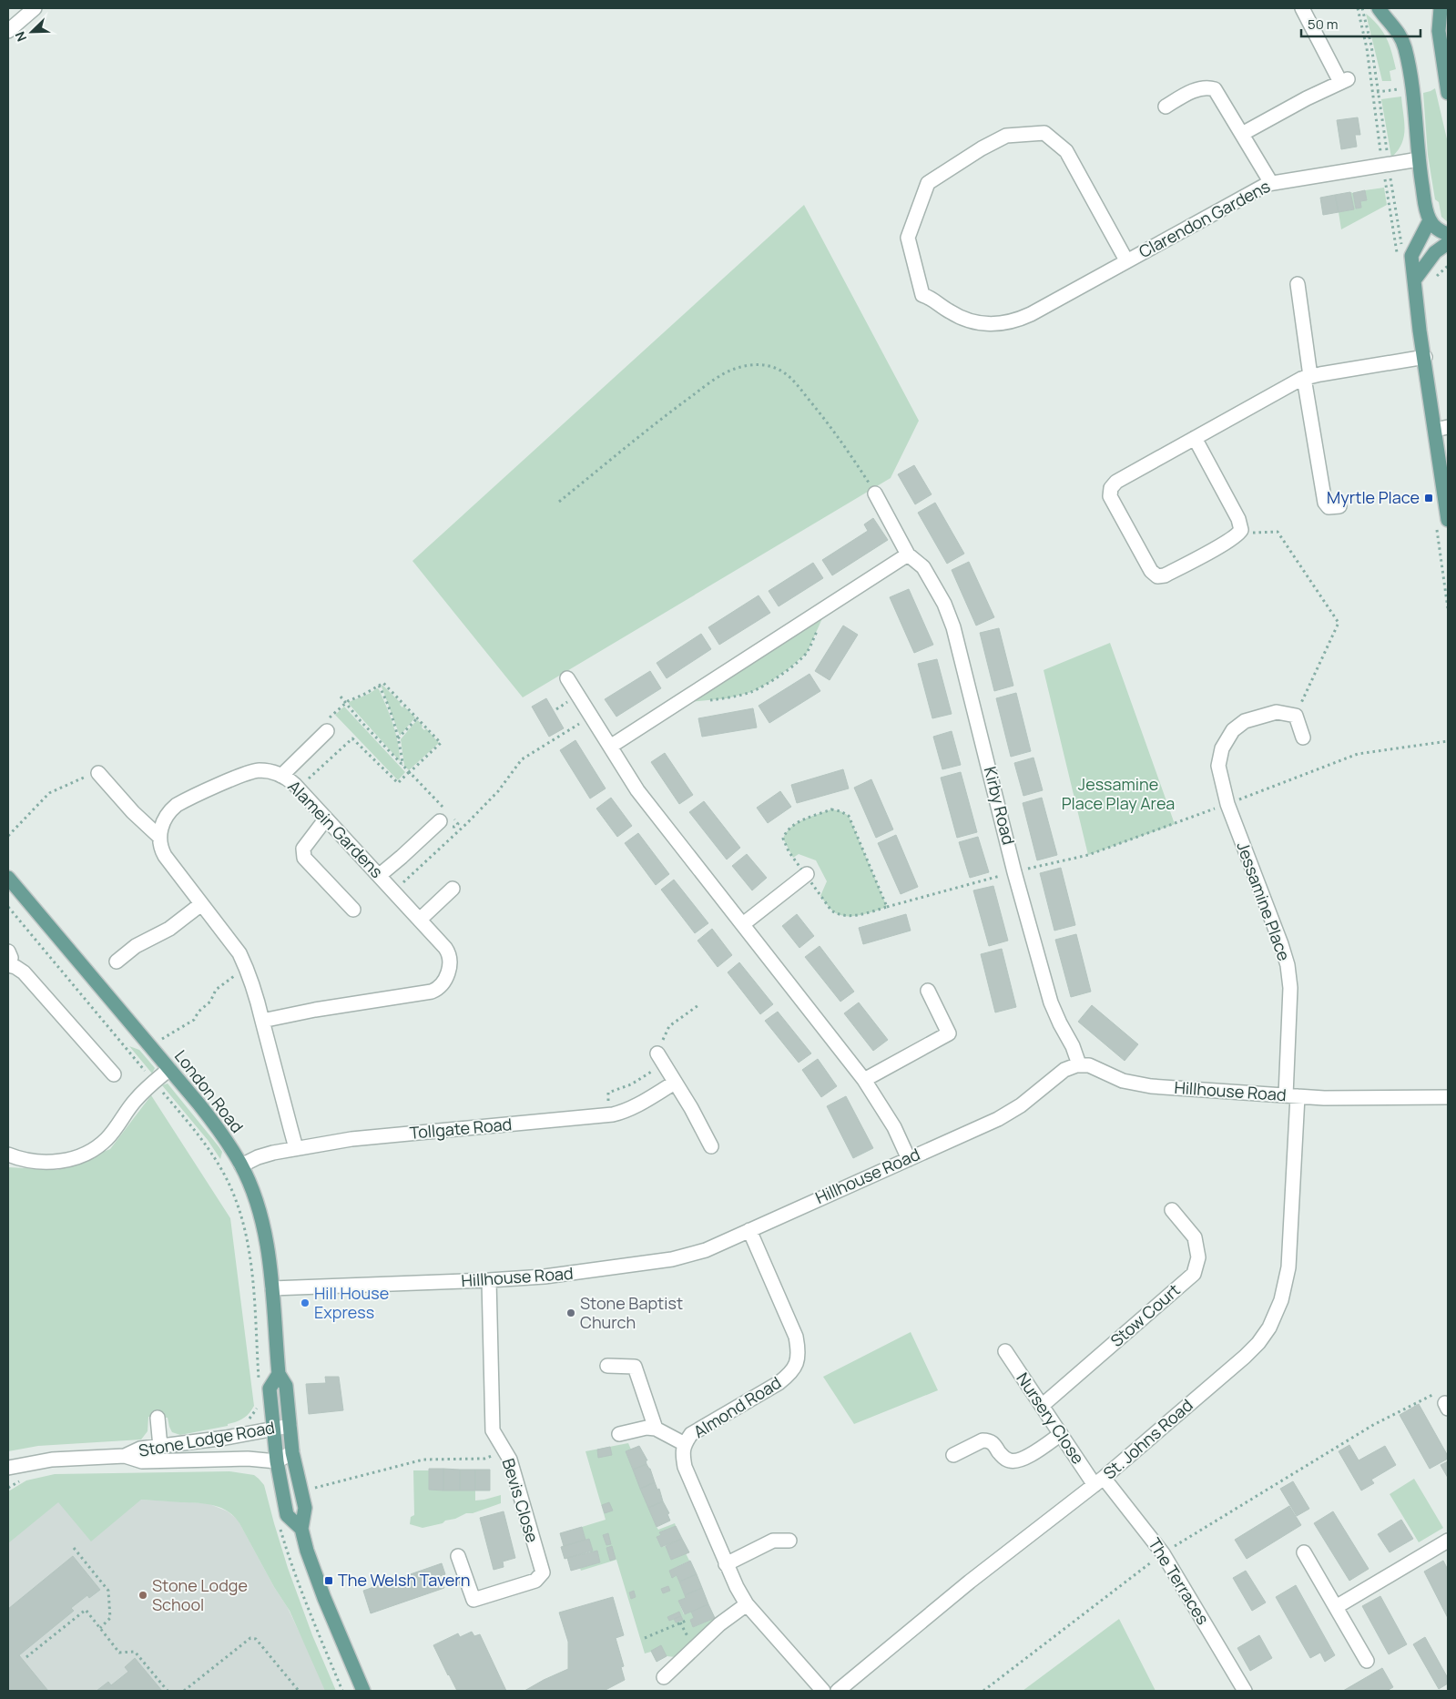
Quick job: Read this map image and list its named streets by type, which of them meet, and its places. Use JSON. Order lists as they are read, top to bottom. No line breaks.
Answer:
{"streets":{"main road":["London Road"],"street":["Clarendon Gardens","Kirby Road","Alamein Gardens","Jessamine Place","Hillhouse Road","Tollgate Road","Stow Court","Almond Road","Nursery Close","Stone Lodge Road","St. Johns Road","Bevis Close","The Terraces"]},"crossings":[["Kirby Road","Hillhouse Road"],["Jessamine Place","Hillhouse Road"],["Jessamine Place","St. Johns Road"],["London Road","Hillhouse Road"],["London Road","Tollgate Road"],["London Road","Stone Lodge Road"],["Hillhouse Road","Almond Road"],["Hillhouse Road","St. Johns Road"],["Hillhouse Road","Bevis Close"],["Stow Court","Nursery Close"],["Nursery Close","St. Johns Road"],["Nursery Close","The Terraces"],["St. Johns Road","The Terraces"]],"parks":["Jessamine Place Play Area"],"places":{"transit":["Myrtle Place","The Welsh Tavern"],"other":["Hill House Express","Stone Baptist Church","Stone Lodge School"]},"scale_bar":"50 m","north":"bottom left"}
